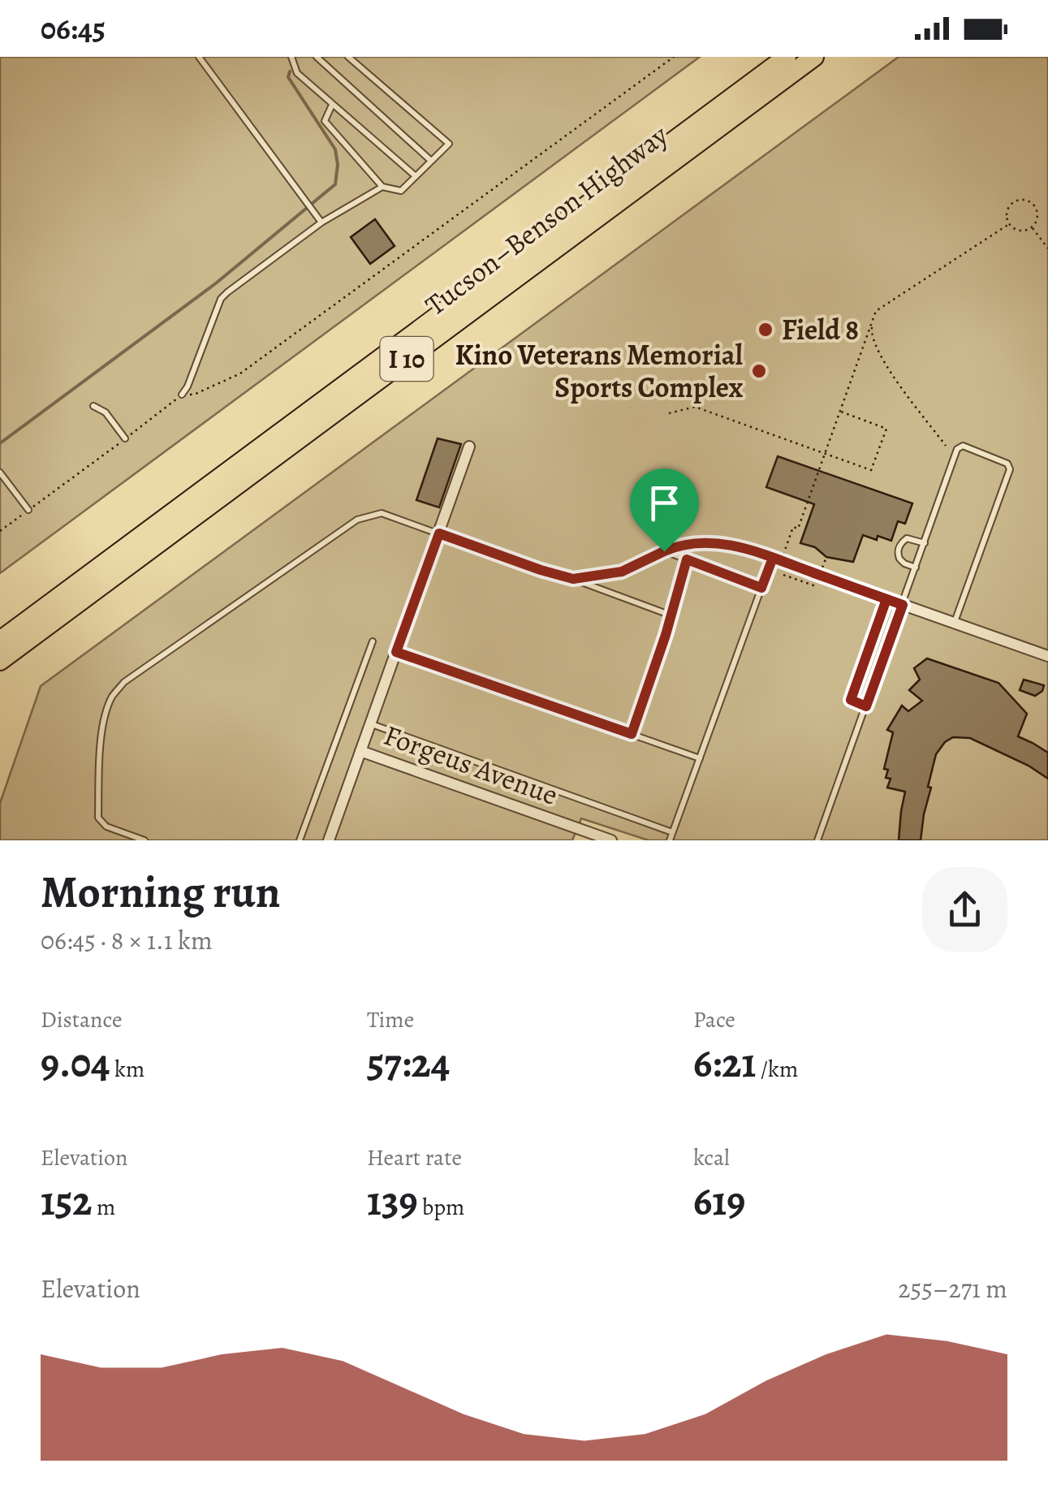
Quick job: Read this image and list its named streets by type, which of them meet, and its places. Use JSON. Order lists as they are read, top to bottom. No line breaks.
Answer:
{"streets":{"highway":["Tucson–Benson Highway","I 10"],"street":["Forgeus Avenue"]},"places":["Field 8","Kino Veterans Memorial Sports Complex"],"page":{"status":"06:45","heading":["Morning run","06:45 · 8 × 1.1 km"],"stats":[["Distance","9.04 km"],["Time","57:24"],["Pace","6:21 /km"],["Elevation","152 m"],["Heart rate","139 bpm"],["kcal","619"]],"chart":["Elevation","255–271 m"]}}
